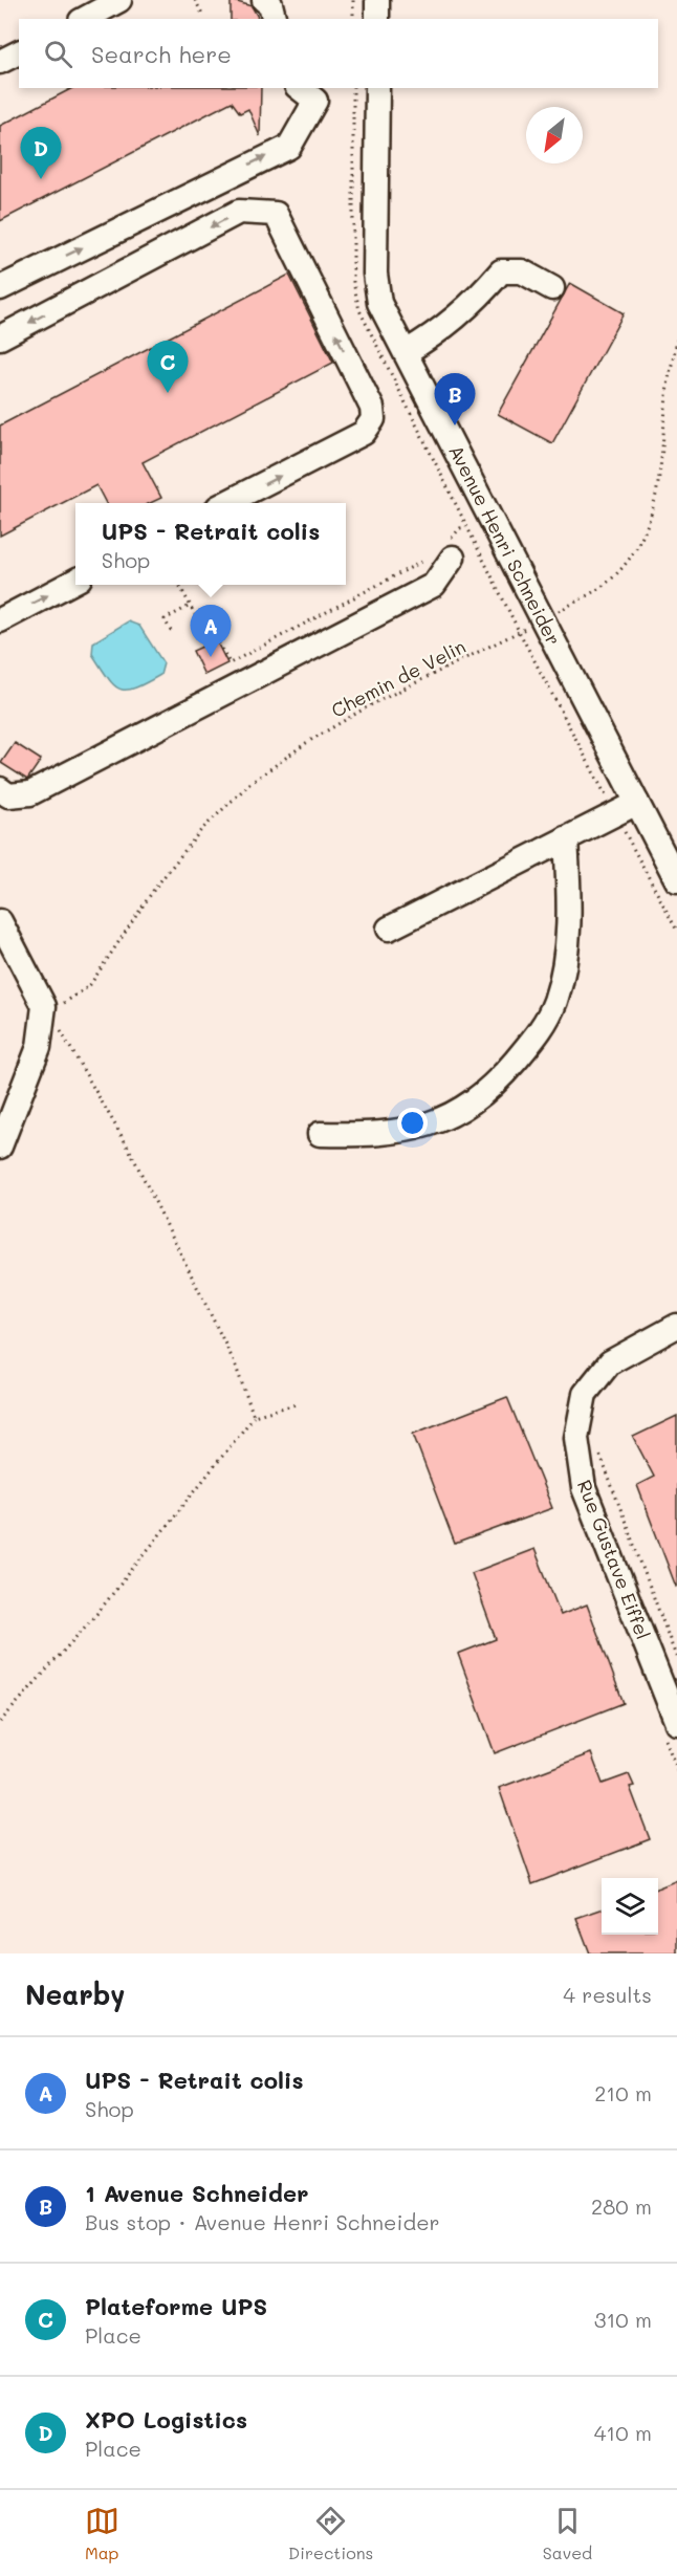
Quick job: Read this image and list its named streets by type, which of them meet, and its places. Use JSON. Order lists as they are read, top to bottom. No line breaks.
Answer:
{"streets":{"street":["Avenue Henri Schneider","Rue Gustave Eiffel"],"path":["Chemin de Velin"]},"crossings":[["Avenue Henri Schneider","Chemin de Velin"]],"north":"bottom left","page":{"search":"Search here","pins":["D","C","B","A"],"popup":["UPS - Retrait colis","Shop"],"heading":["Nearby","4 results"],"list":[{"mark":"A","name":"UPS - Retrait colis","note":"Shop","value":"210 m"},{"mark":"B","name":"1 Avenue Schneider","note":"Bus stop · Avenue Henri Schneider","value":"280 m"},{"mark":"C","name":"Plateforme UPS","note":"Place","value":"310 m"},{"mark":"D","name":"XPO Logistics","note":"Place","value":"410 m"}],"nav":["Map","Directions","Saved"]}}
